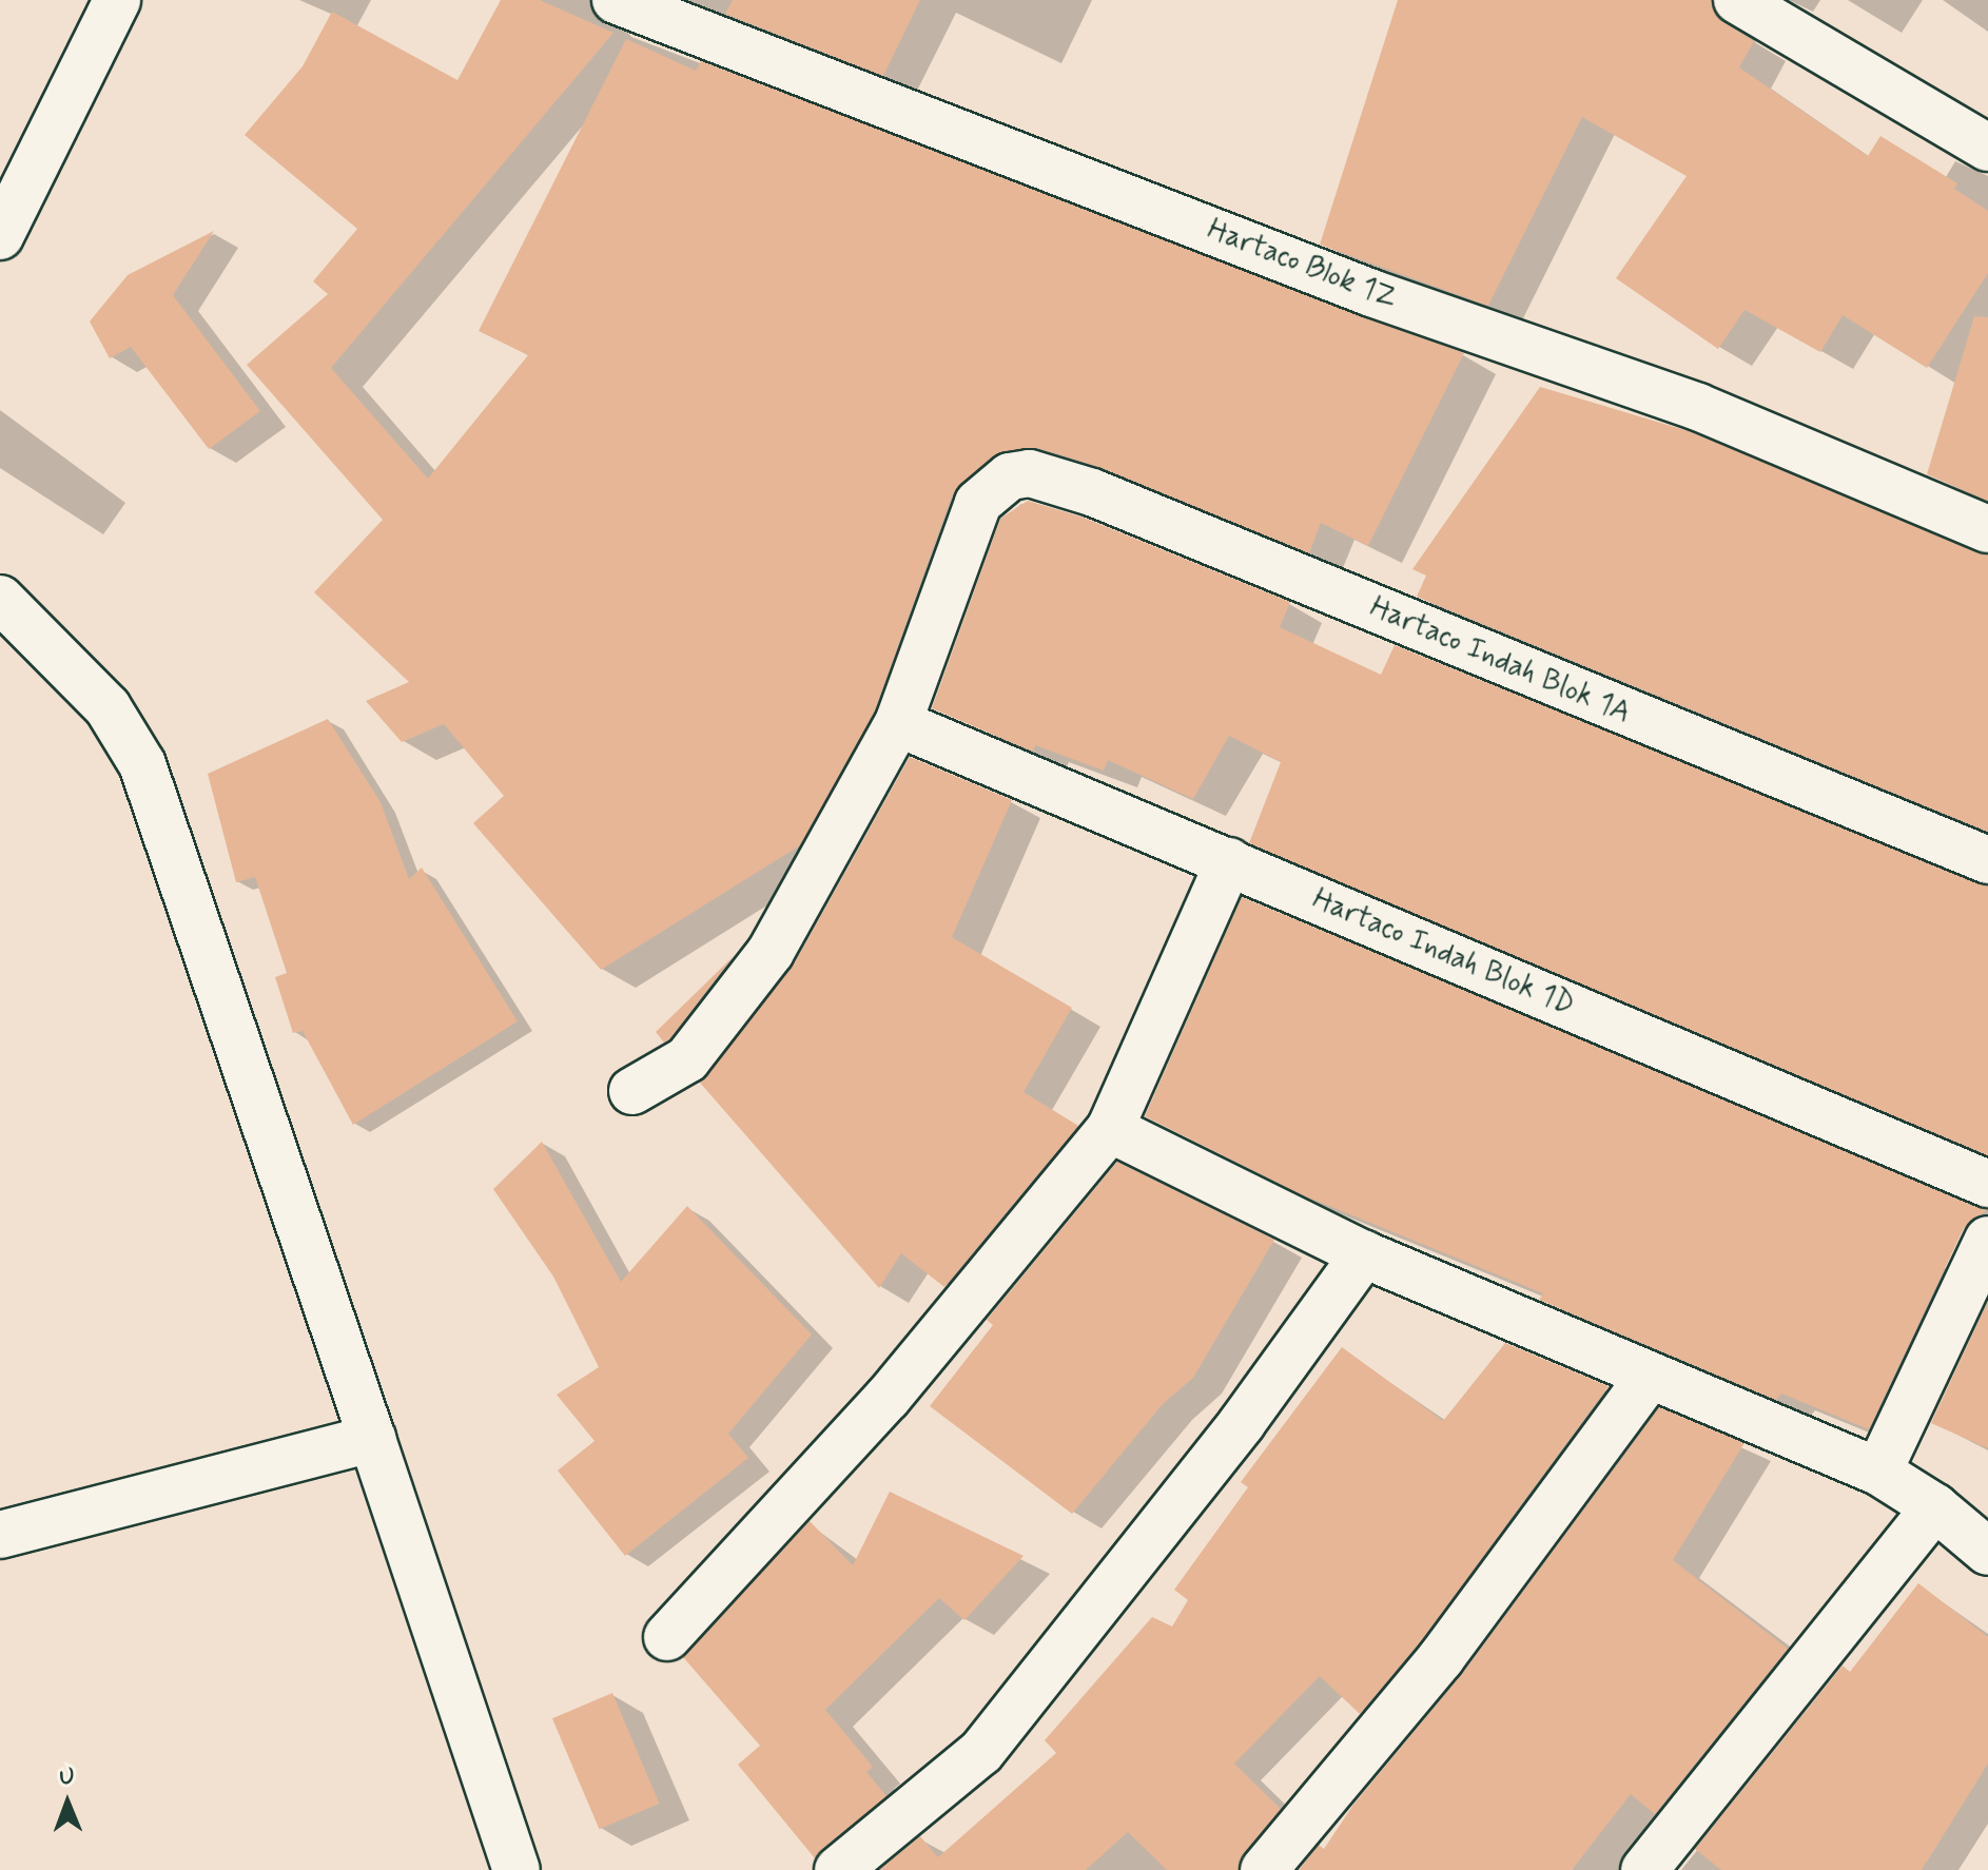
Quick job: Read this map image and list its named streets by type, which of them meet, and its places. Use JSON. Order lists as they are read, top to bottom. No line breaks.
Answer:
{"streets":{"street":["Hartaco Blok 1Z","Hartaco Indah Blok 1A","Hartaco Indah Blok 1D"]},"crossings":[["Hartaco Indah Blok 1A","Hartaco Indah Blok 1D"]],"north":"top"}
